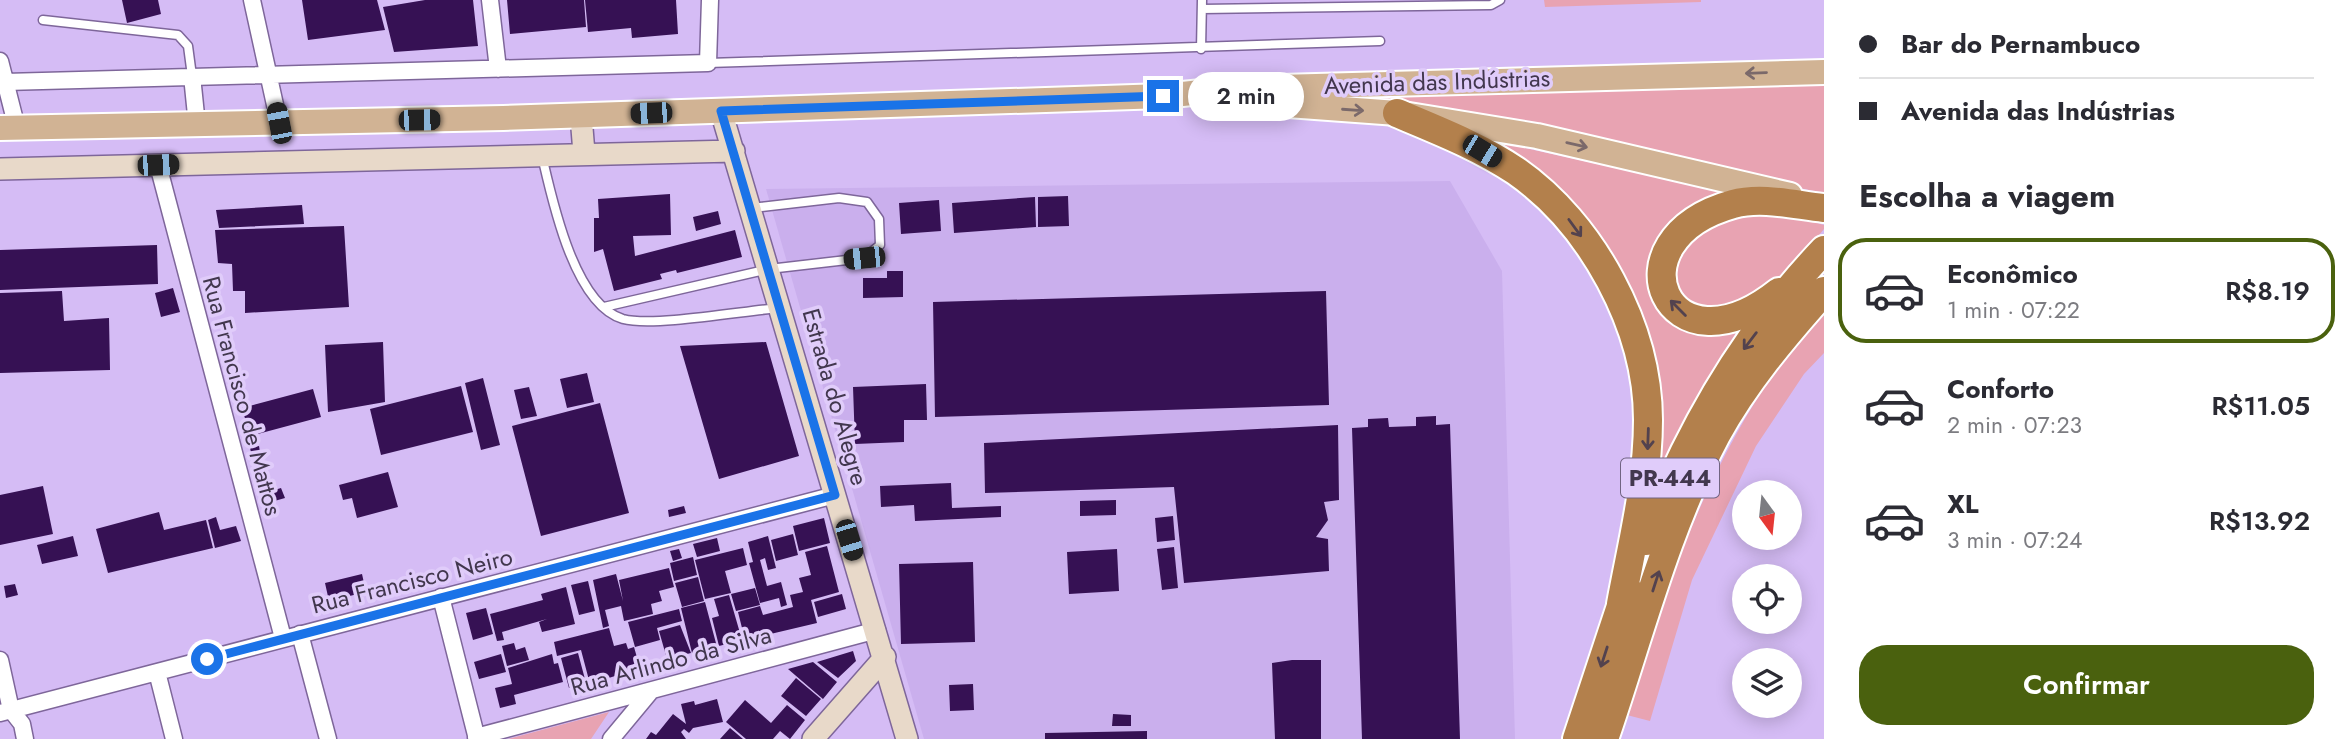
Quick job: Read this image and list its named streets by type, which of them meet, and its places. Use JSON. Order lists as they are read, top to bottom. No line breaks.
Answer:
{"streets":{"highway":["PR-444"],"main road":["Avenida das Indústrias"],"street":["Rua Francisco de Mattos","Estrada do Alegre","Rua Francisco Neiro","Rua Arlindo da Silva"]},"crossings":[["Avenida das Indústrias","Estrada do Alegre"],["Rua Francisco de Mattos","Rua Francisco Neiro"],["Estrada do Alegre","Rua Francisco Neiro"],["Estrada do Alegre","Rua Arlindo da Silva"]],"north":"bottom","page":{"banner":["Bar do Pernambuco","Avenida das Indústrias"],"bubble":"2 min","heading":"Escolha a viagem","list":[{"name":"Econômico","note":"1 min · 07:22","value":"R$8.19"},{"name":"Conforto","note":"2 min · 07:23","value":"R$11.05"},{"name":"XL","note":"3 min · 07:24","value":"R$13.92"}],"buttons":"Confirmar"}}
